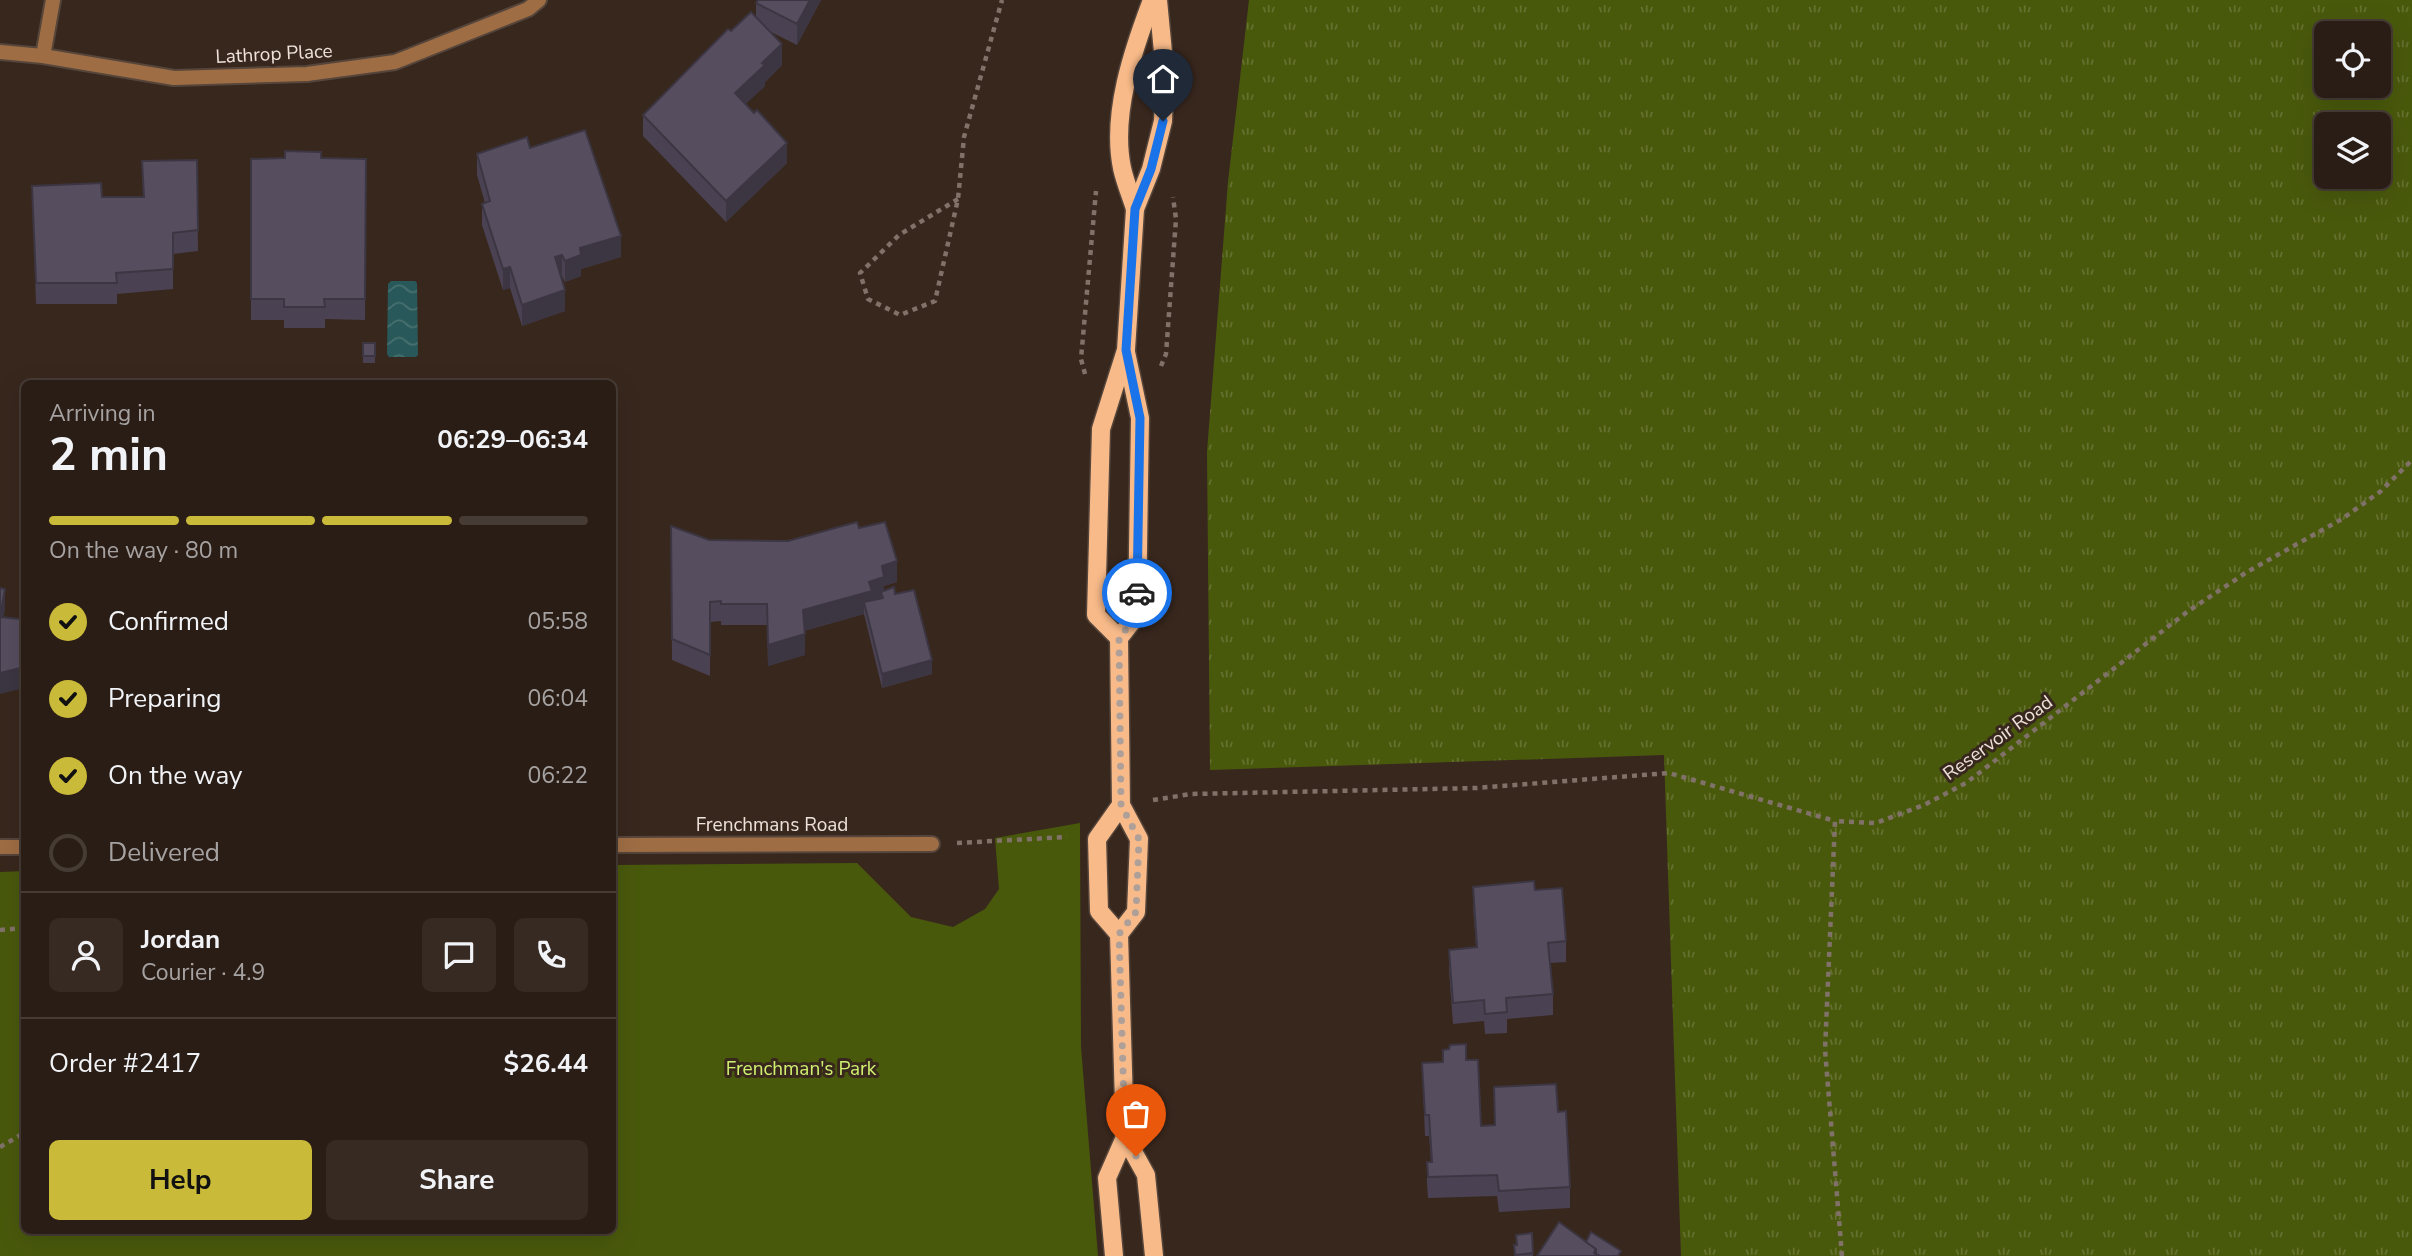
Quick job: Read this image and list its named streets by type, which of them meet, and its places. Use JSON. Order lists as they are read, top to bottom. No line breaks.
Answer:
{"streets":{"street":["Lathrop Place","Frenchmans Road"],"path":["Reservoir Road"]},"parks":["Frenchman's Park"],"page":{"heading":["2 min","Arriving in","06:29–06:34"],"panel":["Jordan","Courier · 4.9","Order #2417","$26.44"],"bar":"On the way · 80 m","list":[["Confirmed","05:58"],["Preparing","06:04"],["On the way","06:22"],"Delivered"],"buttons":["Help","Share"]}}
